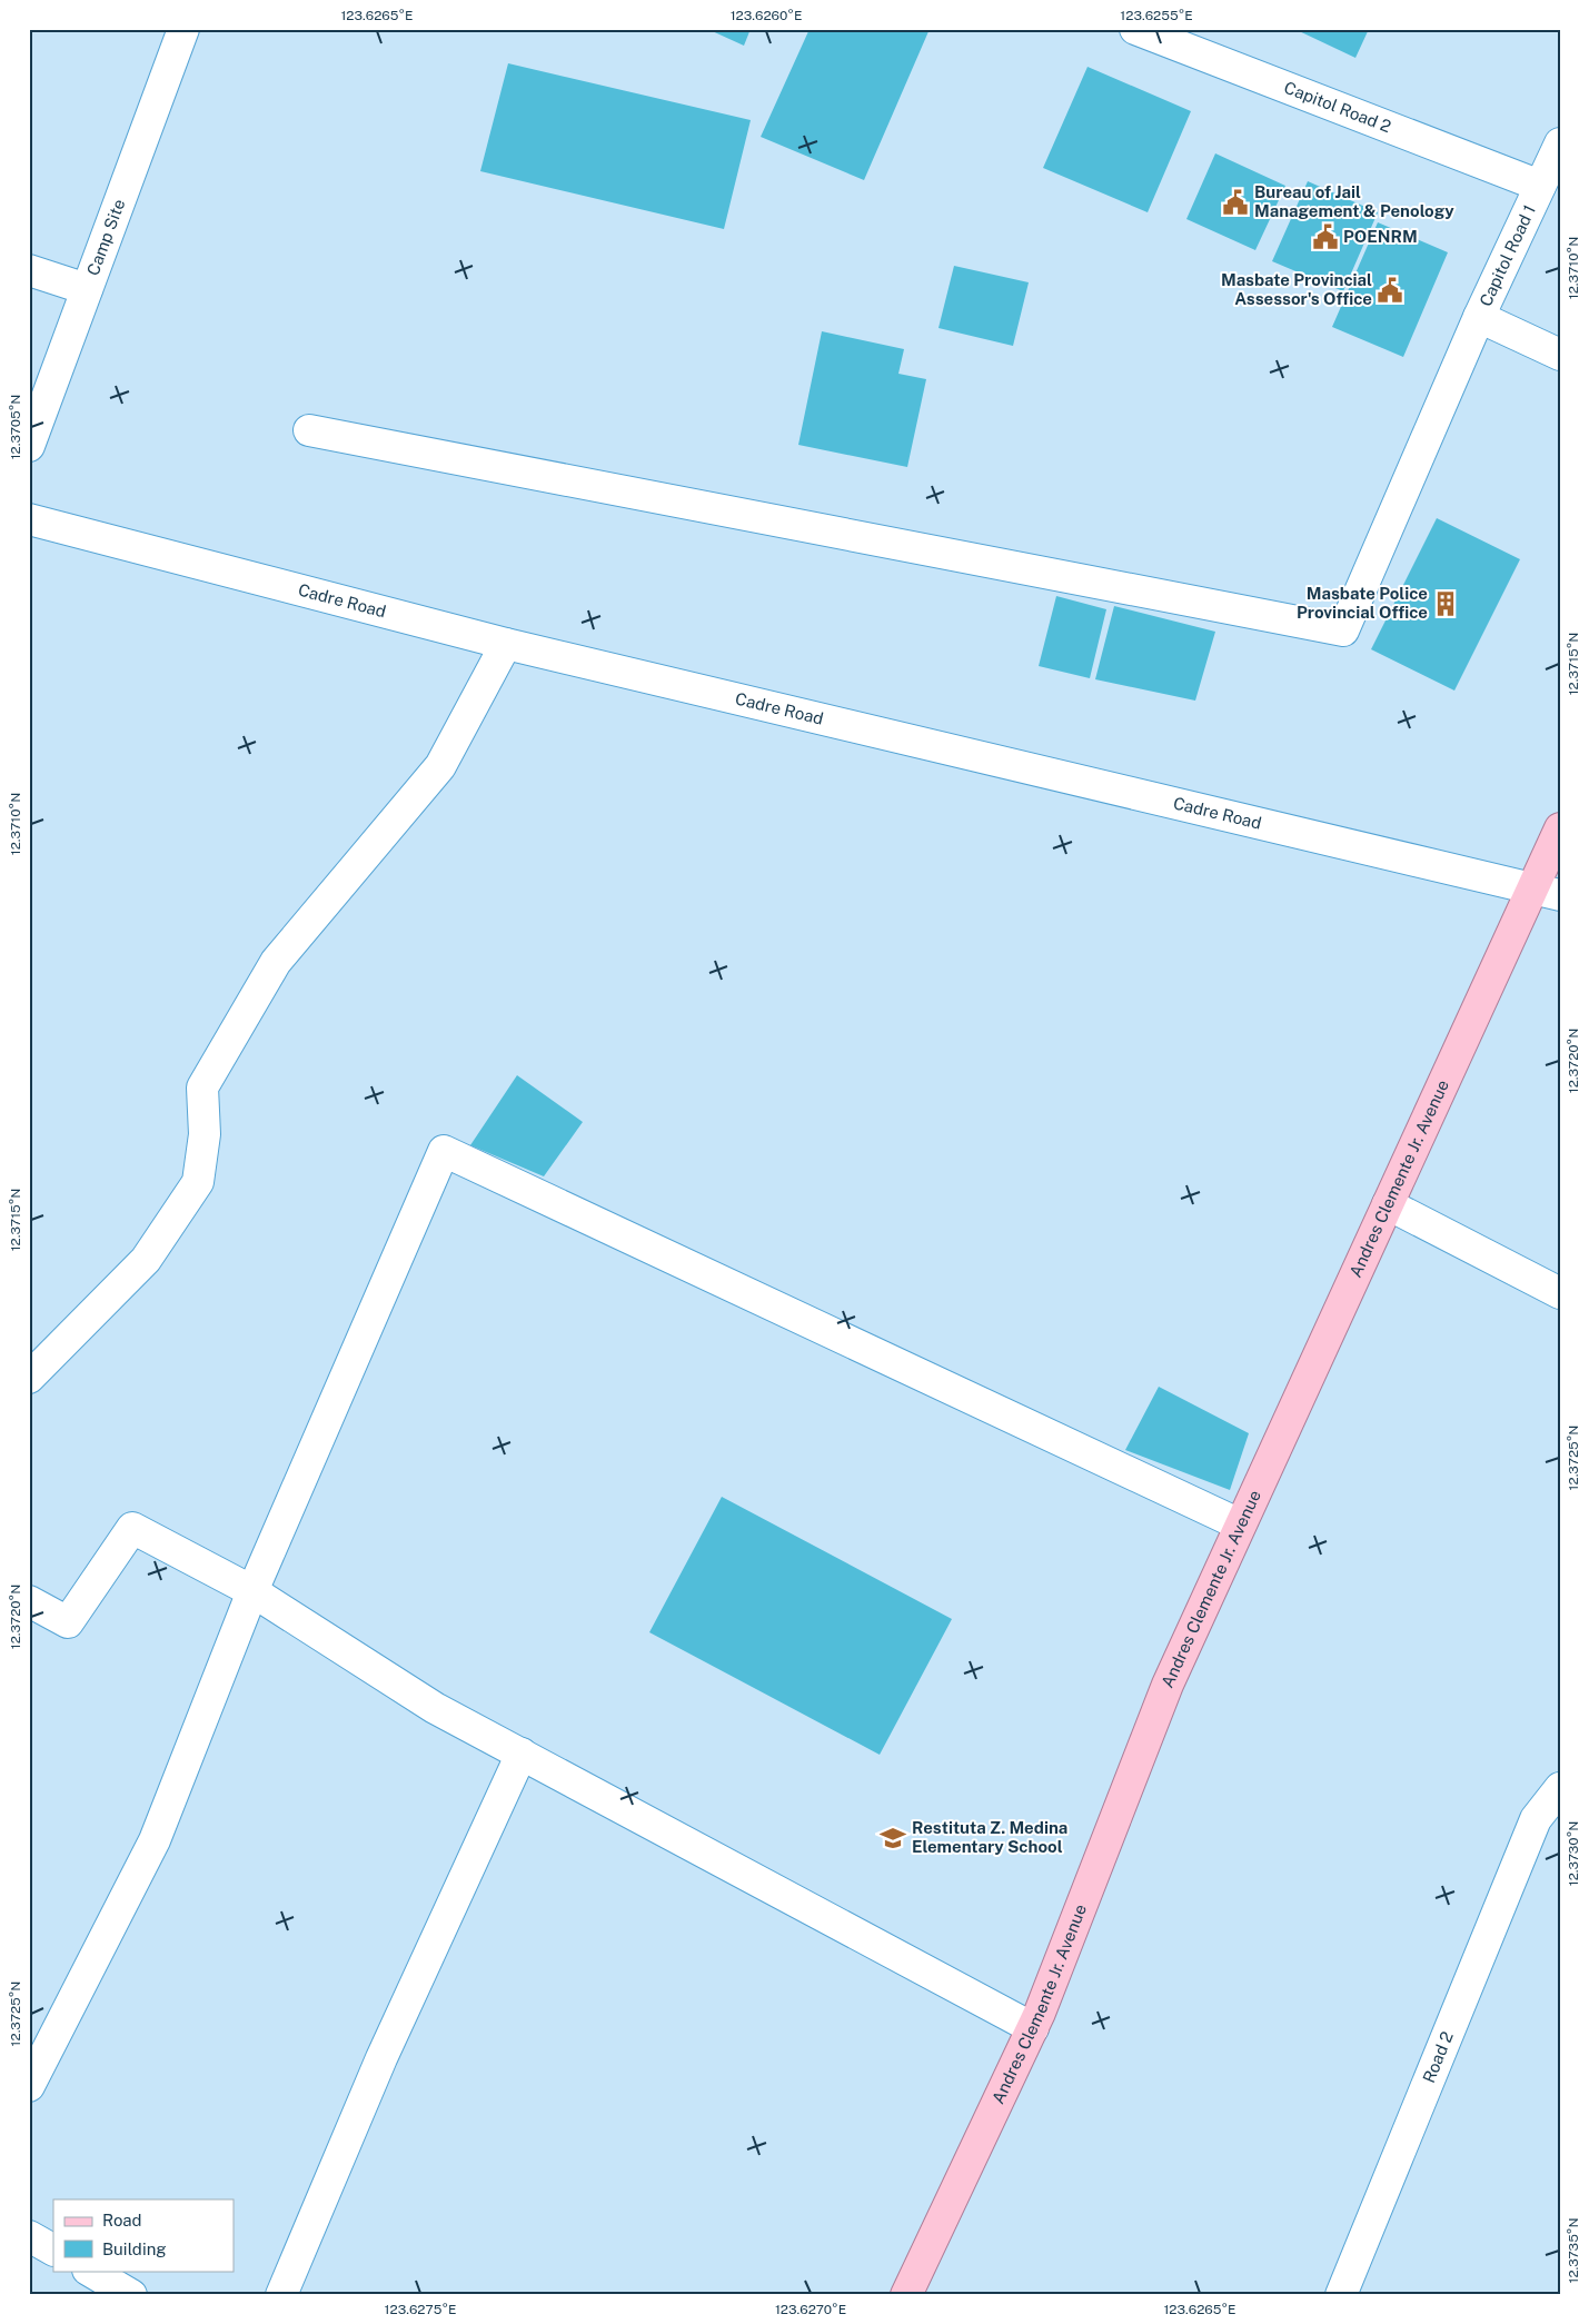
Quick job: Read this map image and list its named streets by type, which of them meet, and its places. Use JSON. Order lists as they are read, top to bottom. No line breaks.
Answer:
{"streets":{"main road":["Andres Clemente Jr. Avenue"],"street":["Capitol Road 2","Camp Site","Capitol Road 1","Cadre Road","Road 2"]},"crossings":[["Capitol Road 2","Capitol Road 1"],["Cadre Road","Andres Clemente Jr. Avenue"]],"places":{"public building":["Bureau of Jail Management & Penology","POENRM","Masbate Provincial Assessor's Office"],"building":["Masbate Police Provincial Office"],"school or university":["Restituta Z. Medina Elementary School"]},"legend":["Road","Building"],"coordinates":["123.6265°E","123.6260°E","123.6255°E","12.3710°N","12.3705°N","12.3715°N","12.3720°N","12.3725°N","12.3730°N","12.3735°N","123.6275°E","123.6270°E"]}
